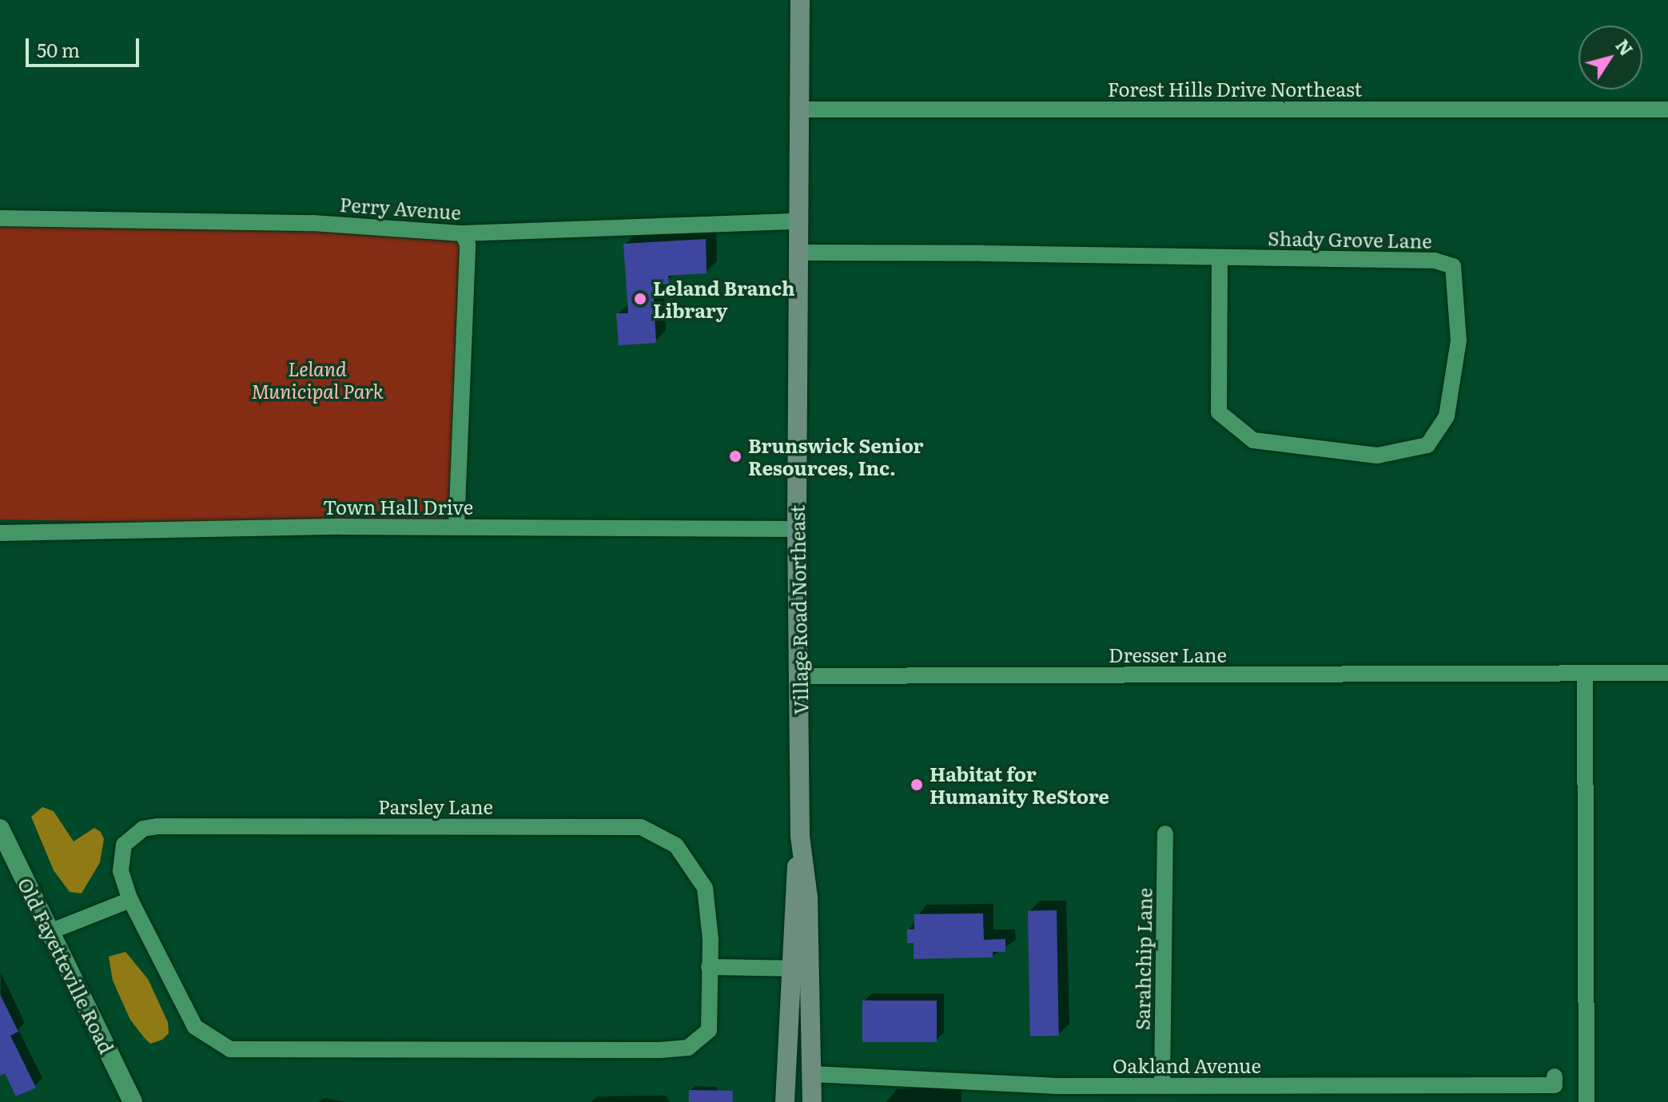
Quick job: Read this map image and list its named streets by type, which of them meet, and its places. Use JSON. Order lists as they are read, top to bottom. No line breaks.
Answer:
{"streets":{"main road":["Village Road Northeast"],"street":["Forest Hills Drive Northeast","Perry Avenue","Shady Grove Lane","Town Hall Drive","Dresser Lane","Parsley Lane","Sarahchip Lane","Old Fayetteville Road","Oakland Avenue"]},"crossings":[["Forest Hills Drive Northeast","Village Road Northeast"],["Perry Avenue","Village Road Northeast"],["Shady Grove Lane","Village Road Northeast"],["Town Hall Drive","Village Road Northeast"],["Village Road Northeast","Dresser Lane"],["Village Road Northeast","Oakland Avenue"],["Sarahchip Lane","Oakland Avenue"]],"parks":["Leland Municipal Park"],"places":["Leland Branch Library","Brunswick Senior Resources, Inc.","Habitat for Humanity ReStore"],"scale_bar":"50 m","north":"top right"}
